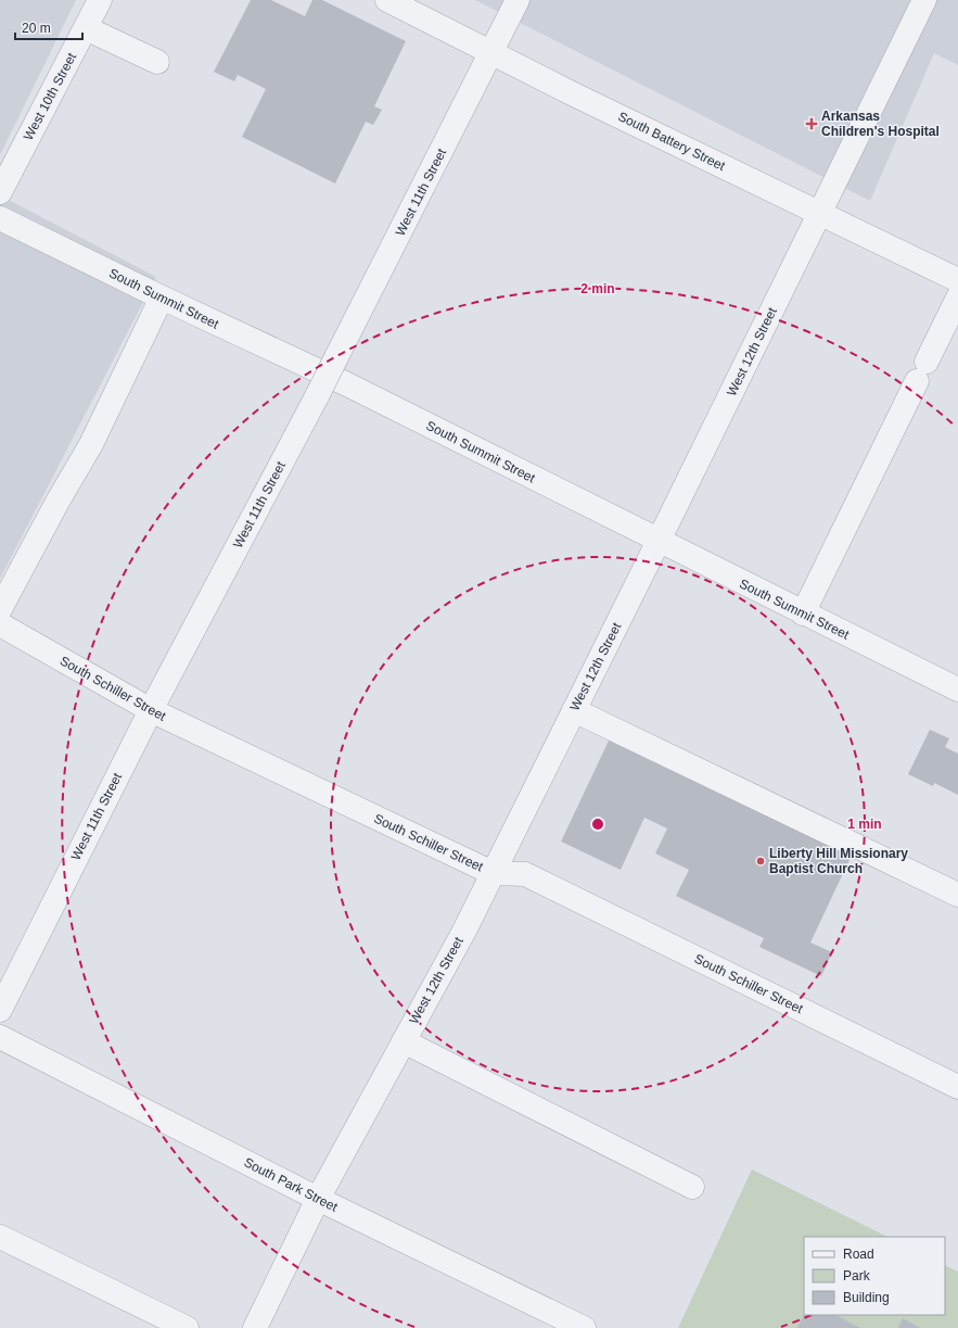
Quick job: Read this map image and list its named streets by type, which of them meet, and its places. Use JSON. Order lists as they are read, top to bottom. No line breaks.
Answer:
{"streets":{"street":["West 10th Street","South Battery Street","West 11th Street","South Summit Street","West 12th Street","South Schiller Street","South Park Street"]},"crossings":[["South Battery Street","West 11th Street"],["South Battery Street","West 12th Street"],["West 11th Street","South Schiller Street"],["South Summit Street","West 12th Street"],["West 12th Street","South Schiller Street"],["West 12th Street","South Park Street"]],"places":{"health":["Arkansas Children's Hospital"],"other":["Liberty Hill Missionary Baptist Church"]},"legend":["Road","Park","Building"],"scale_bar":"20 m","rings":["2 min","1 min"]}
